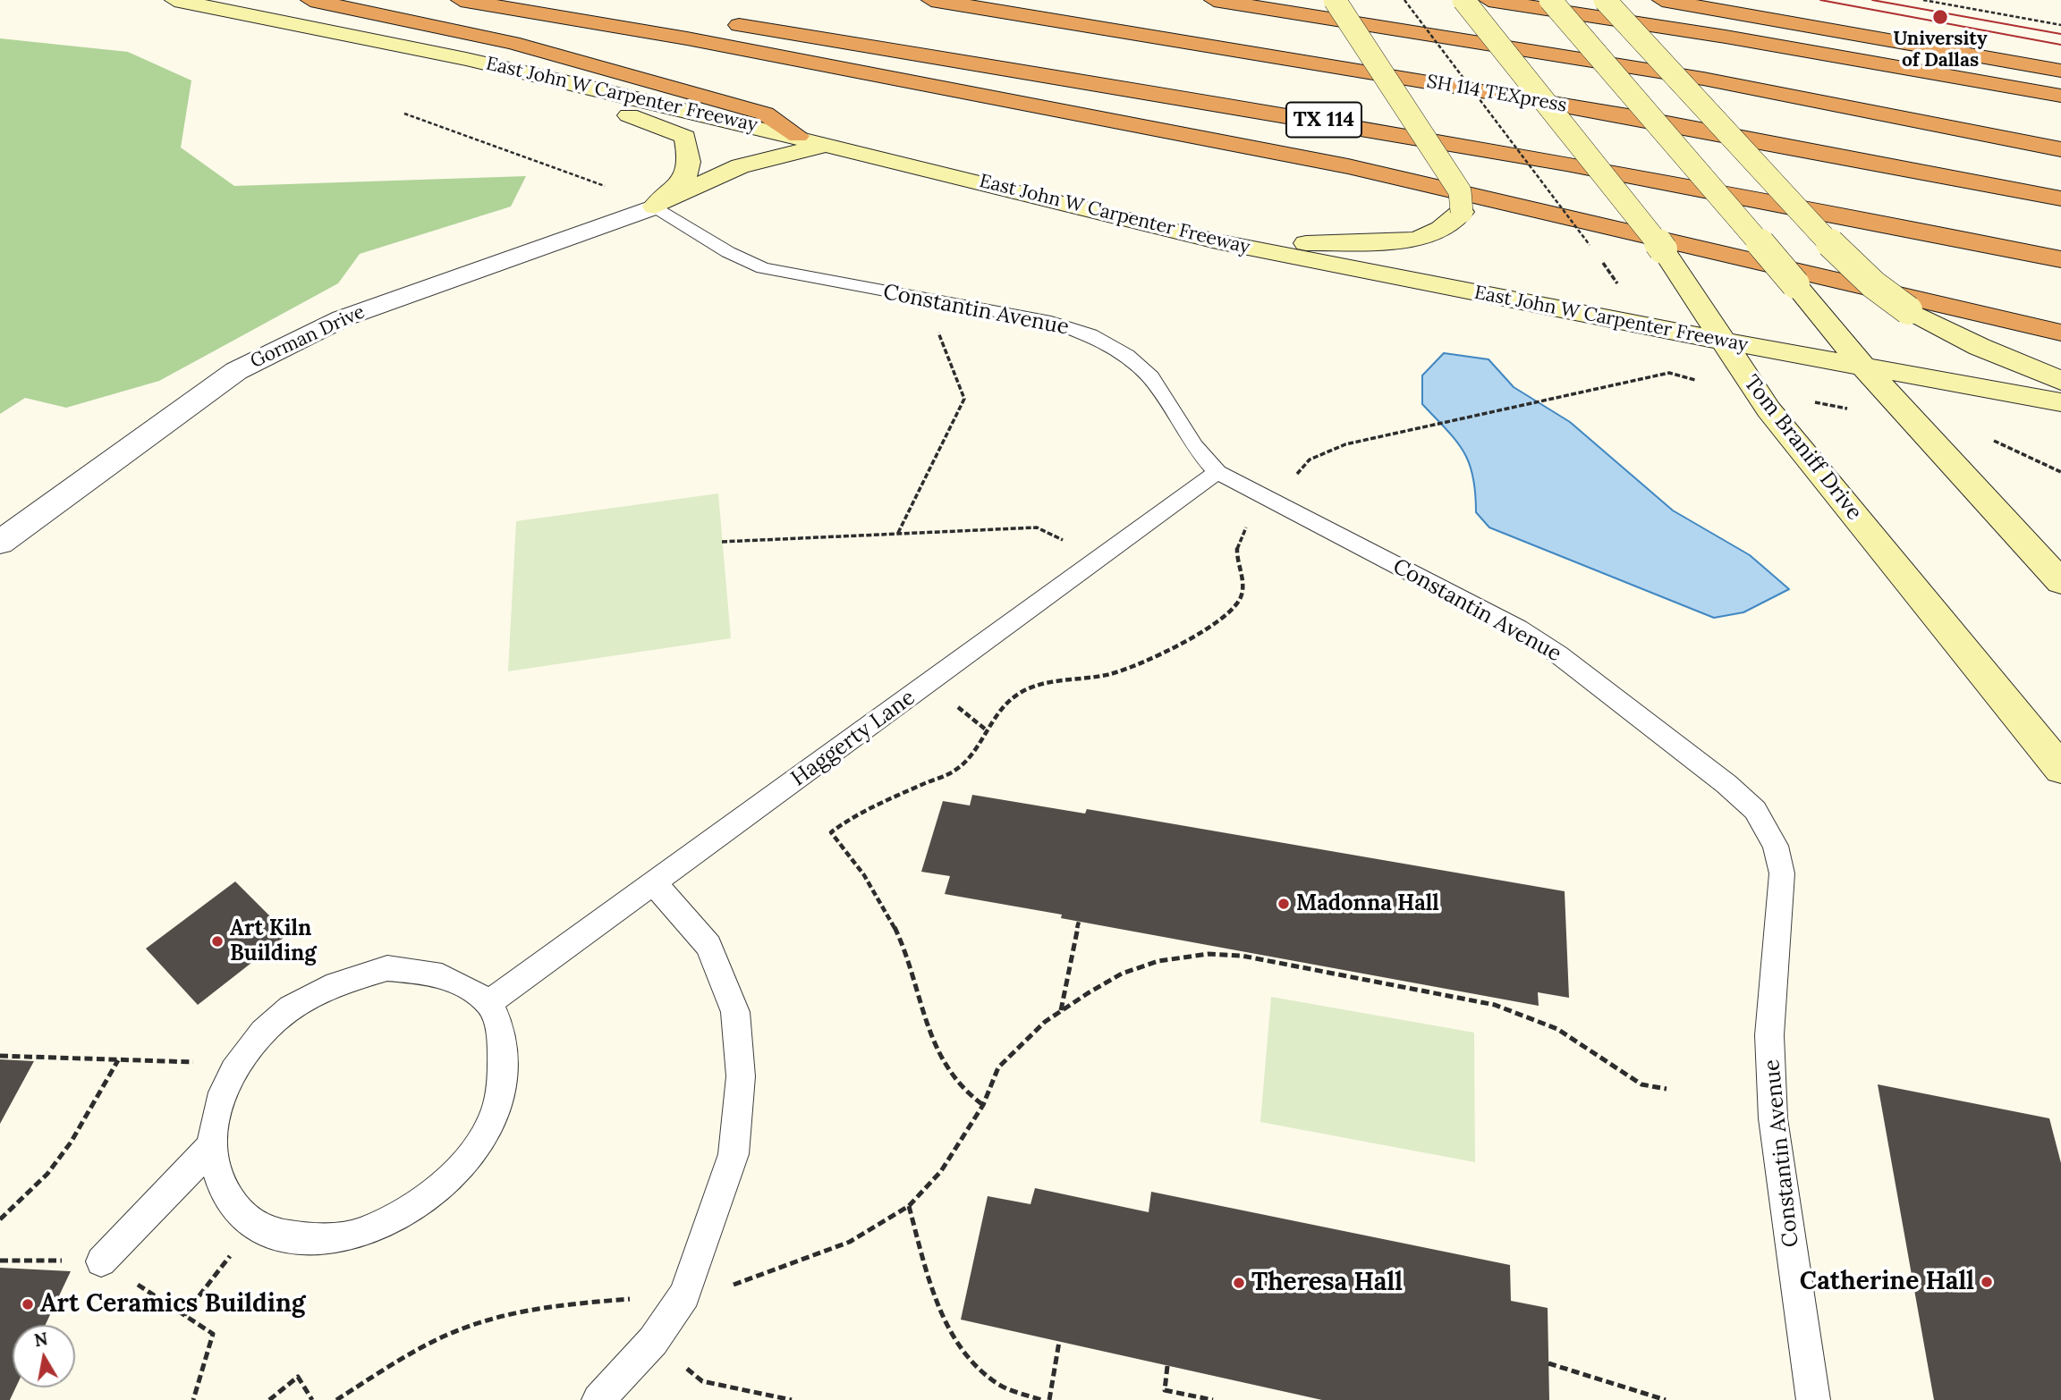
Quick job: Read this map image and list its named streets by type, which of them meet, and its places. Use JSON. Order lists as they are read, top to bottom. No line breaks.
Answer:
{"streets":{"highway":["SH 114 TEXpress","TX 114"],"main road":["East John W Carpenter Freeway","Tom Braniff Drive"],"street":["Gorman Drive"],"lane":["Constantin Avenue","Haggerty Lane"]},"crossings":[["East John W Carpenter Freeway","Tom Braniff Drive"],["Constantin Avenue","Gorman Drive"],["Constantin Avenue","Haggerty Lane"]],"places":["University of Dallas","Madonna Hall","Art Kiln Building","Catherine Hall","Theresa Hall","Art Ceramics Building"],"north":"top"}
